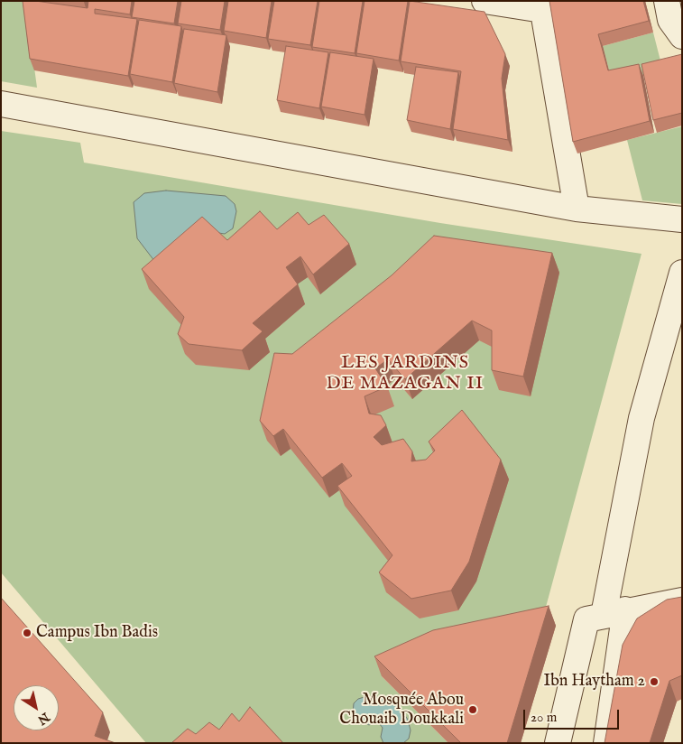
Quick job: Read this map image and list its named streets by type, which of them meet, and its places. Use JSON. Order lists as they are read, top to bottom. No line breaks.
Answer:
{"districts":["LES JARDINS DE MAZAGAN II"],"places":["Campus Ibn Badis","Ibn Haytham 2","Mosquée Abou Chouaib Doukkali"],"scale_bar":"20 m","north":"bottom right"}
